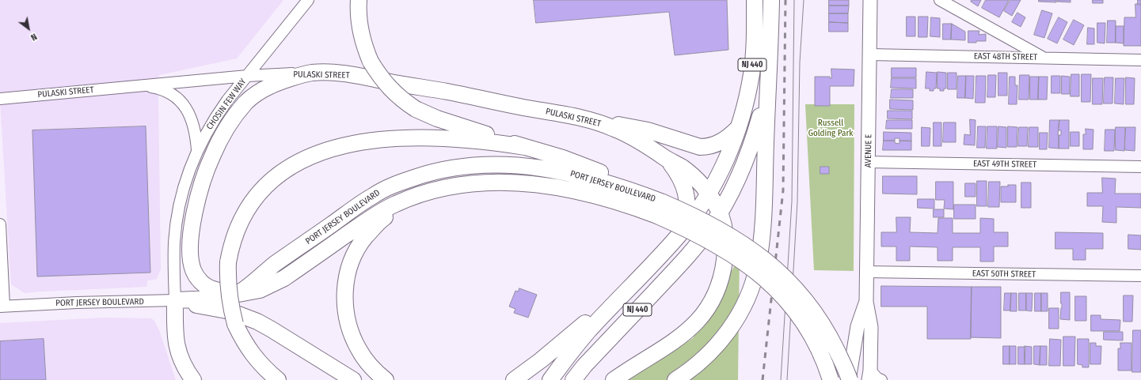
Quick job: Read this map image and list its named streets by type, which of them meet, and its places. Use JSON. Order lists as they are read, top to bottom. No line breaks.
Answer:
{"streets":{"highway":["NJ 440","PULASKI STREET","PORT JERSEY BOULEVARD"],"main road":["AVENUE E"],"street":["EAST 48TH STREET","CHOSIN FEW WAY","EAST 49TH STREET","EAST 50TH STREET"]},"crossings":[["EAST 48TH STREET","AVENUE E"],["NJ 440","PULASKI STREET"],["PULASKI STREET","CHOSIN FEW WAY"],["CHOSIN FEW WAY","PORT JERSEY BOULEVARD"],["AVENUE E","EAST 49TH STREET"],["AVENUE E","PORT JERSEY BOULEVARD"],["AVENUE E","EAST 50TH STREET"]],"parks":["Russell Golding Park"],"north":"bottom right"}
